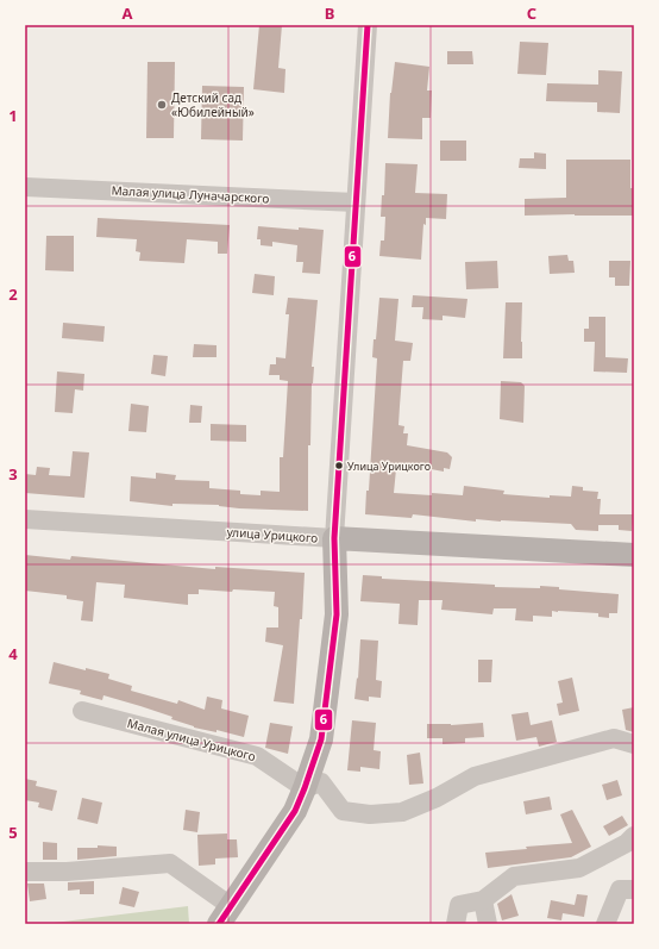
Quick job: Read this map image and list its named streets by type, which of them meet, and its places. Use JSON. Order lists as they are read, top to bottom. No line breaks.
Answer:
{"streets":{"main road":["улица Урицкого"],"street":["Малая улица Луначарского","Малая улица Урицкого"]},"places":["Детский сад «Юбилейный»","Улица Урицкого"],"lines":["transit line 6"],"grid":{"columns":["A","B","C"],"rows":["1","2","3","4","5"]}}
